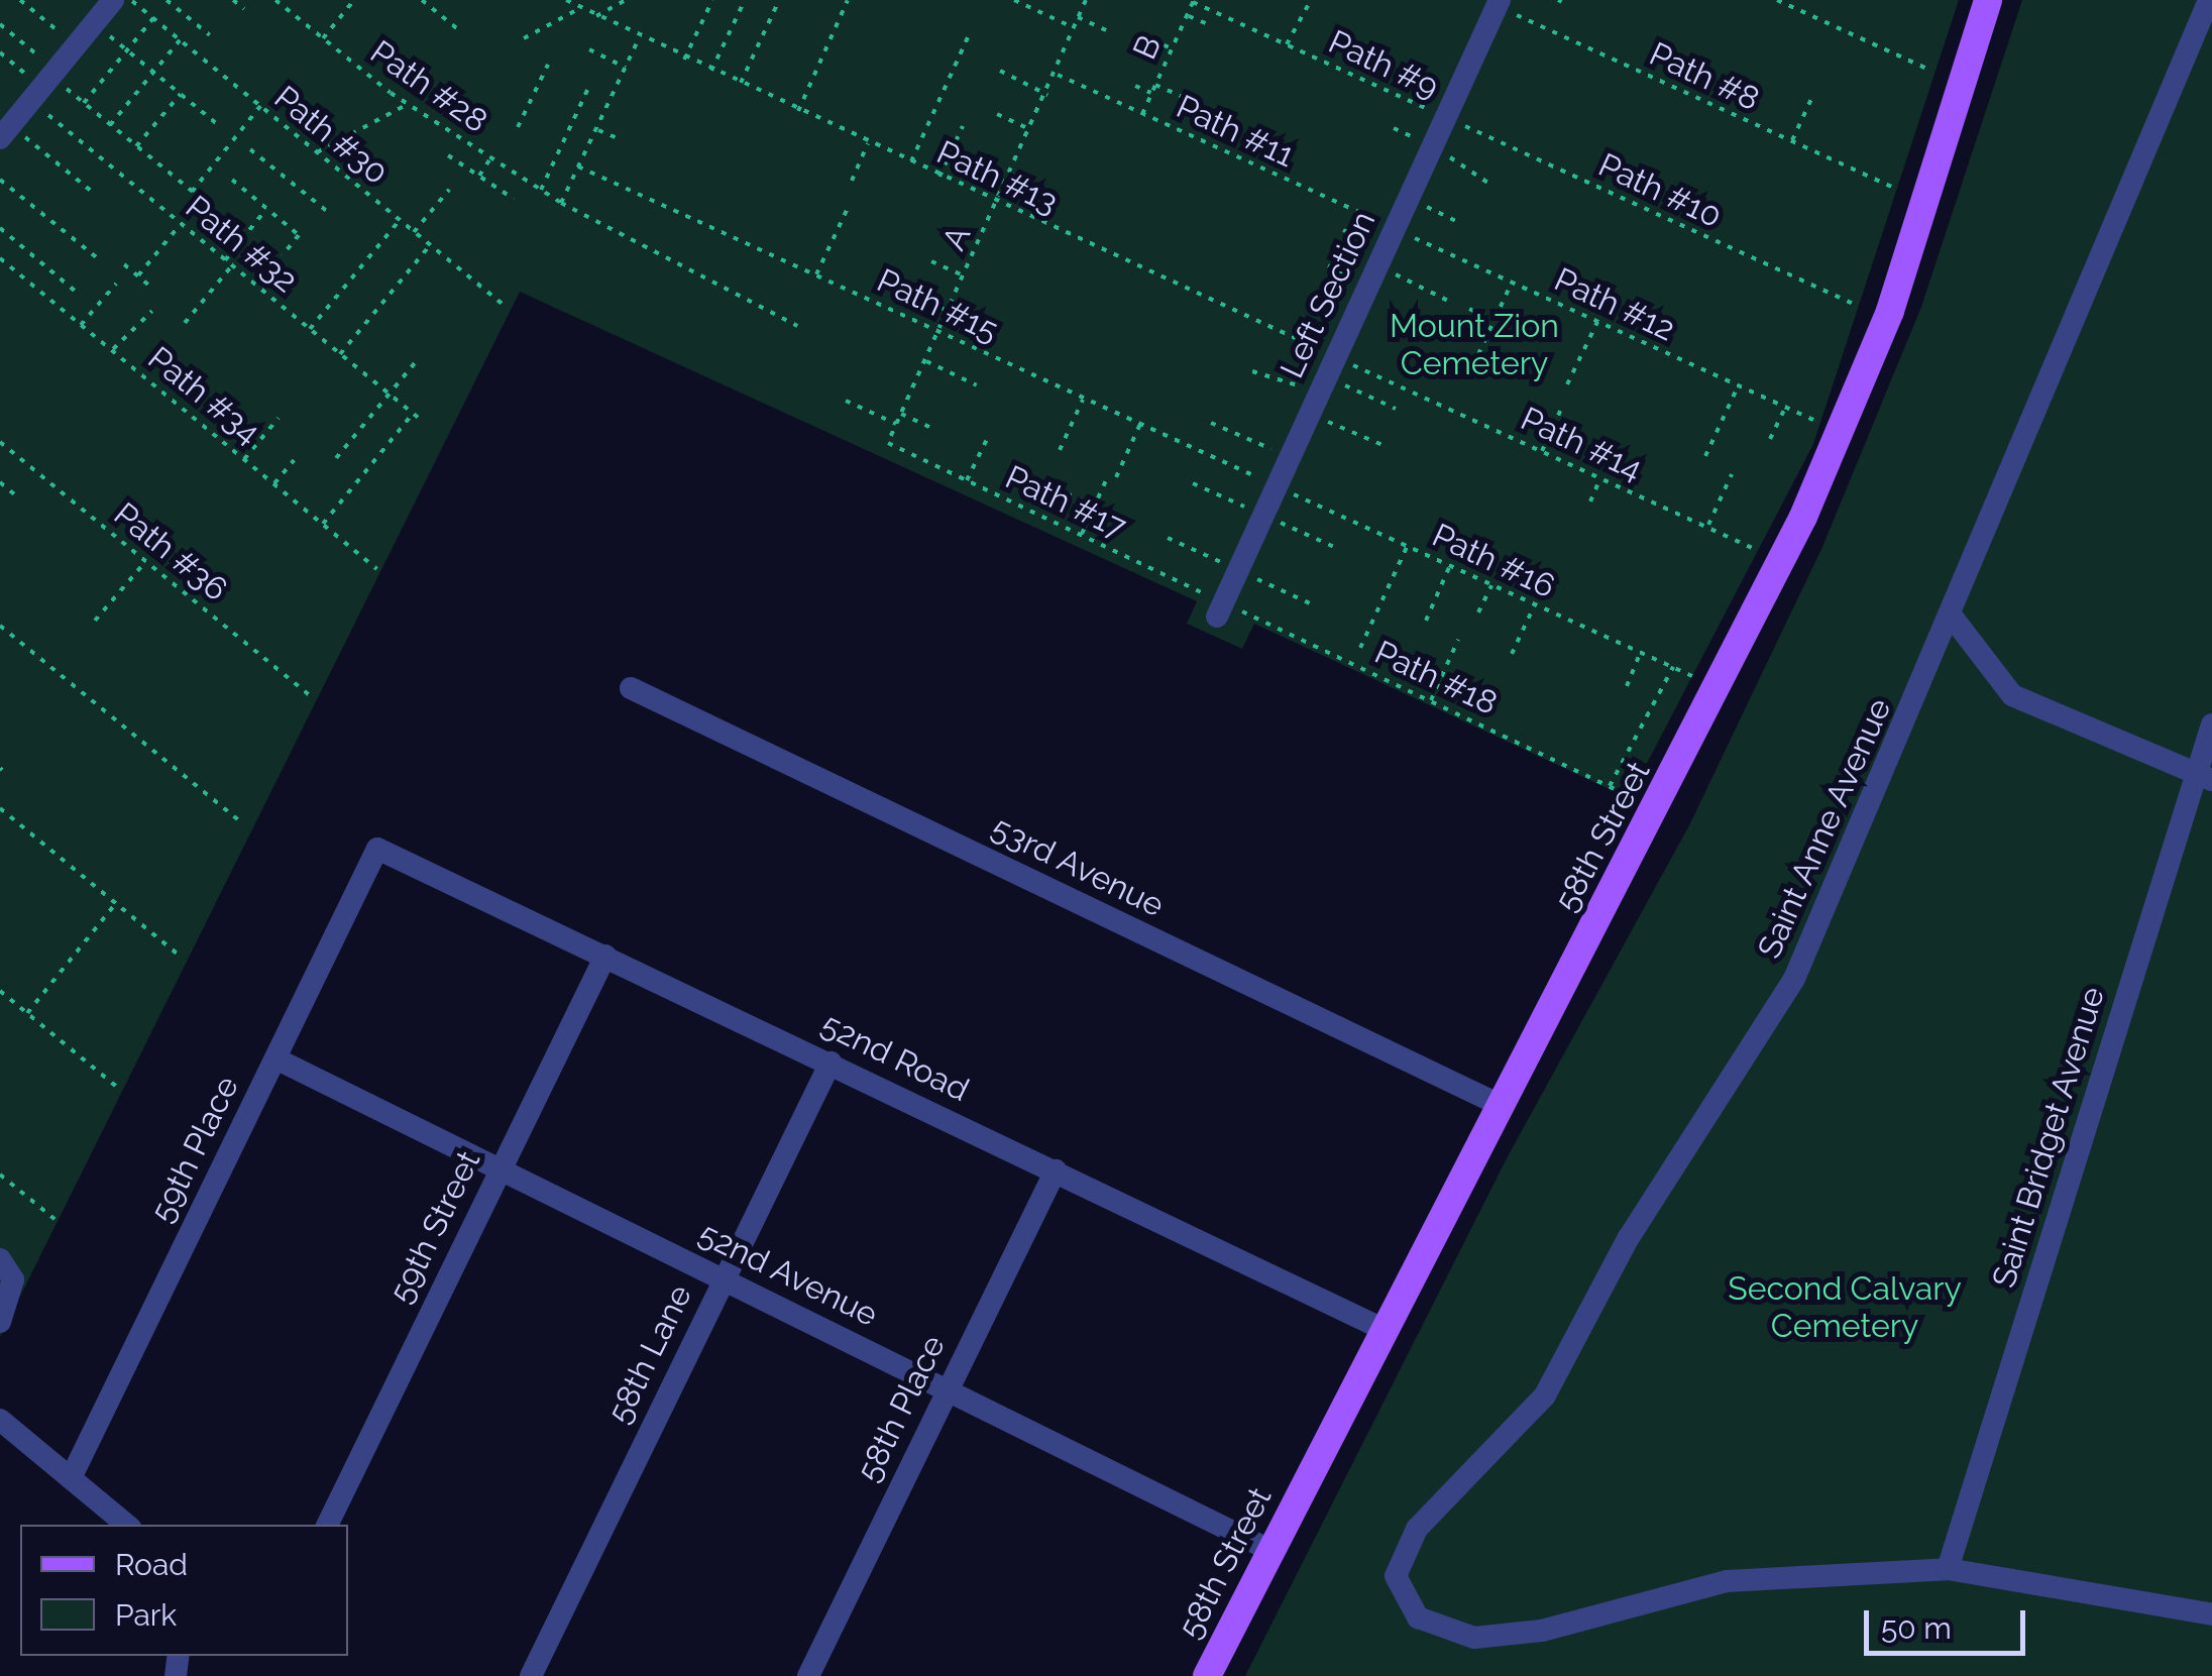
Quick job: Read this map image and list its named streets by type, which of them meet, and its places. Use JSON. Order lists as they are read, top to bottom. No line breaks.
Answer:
{"streets":{"main road":["58th Street"],"street":["Left Section","Saint Anne Avenue","53rd Avenue","52nd Road","Saint Bridget Avenue","59th Place","59th Street","52nd Avenue","58th Lane","58th Place"],"path":["B","Path #9","Path #8","Path #28","Path #11","Path #30","Path #13","Path #10","A","Path #32","Path #12","Path #15","Path #34","Path #14","Path #17","Path #36","Path #16","Path #18"]},"crossings":[["B","Path #9"],["B","Path #11"],["Path #9","Path #10"],["Path #9","Left Section"],["Path #8","Left Section"],["Path #11","A"],["Path #11","Left Section"],["Path #11","Path #12"],["Path #13","A"],["Path #13","Left Section"],["Path #13","Path #14"],["Path #10","Left Section"],["A","Path #15"],["A","Path #17"],["Left Section","Path #12"],["Left Section","Path #15"],["Left Section","Path #14"],["Left Section","Path #17"],["Left Section","Path #16"],["Left Section","Path #18"],["Path #15","Path #16"],["Path #17","Path #18"],["Saint Anne Avenue","Saint Bridget Avenue"],["58th Street","53rd Avenue"],["58th Street","52nd Road"],["58th Street","52nd Avenue"],["52nd Road","59th Place"],["52nd Road","59th Street"],["52nd Road","58th Lane"],["52nd Road","58th Place"],["59th Place","52nd Avenue"],["59th Street","52nd Avenue"],["52nd Avenue","58th Lane"],["52nd Avenue","58th Place"]],"parks":["Mount Zion Cemetery","Second Calvary Cemetery"],"legend":["Road","Park"],"scale_bar":"50 m"}
